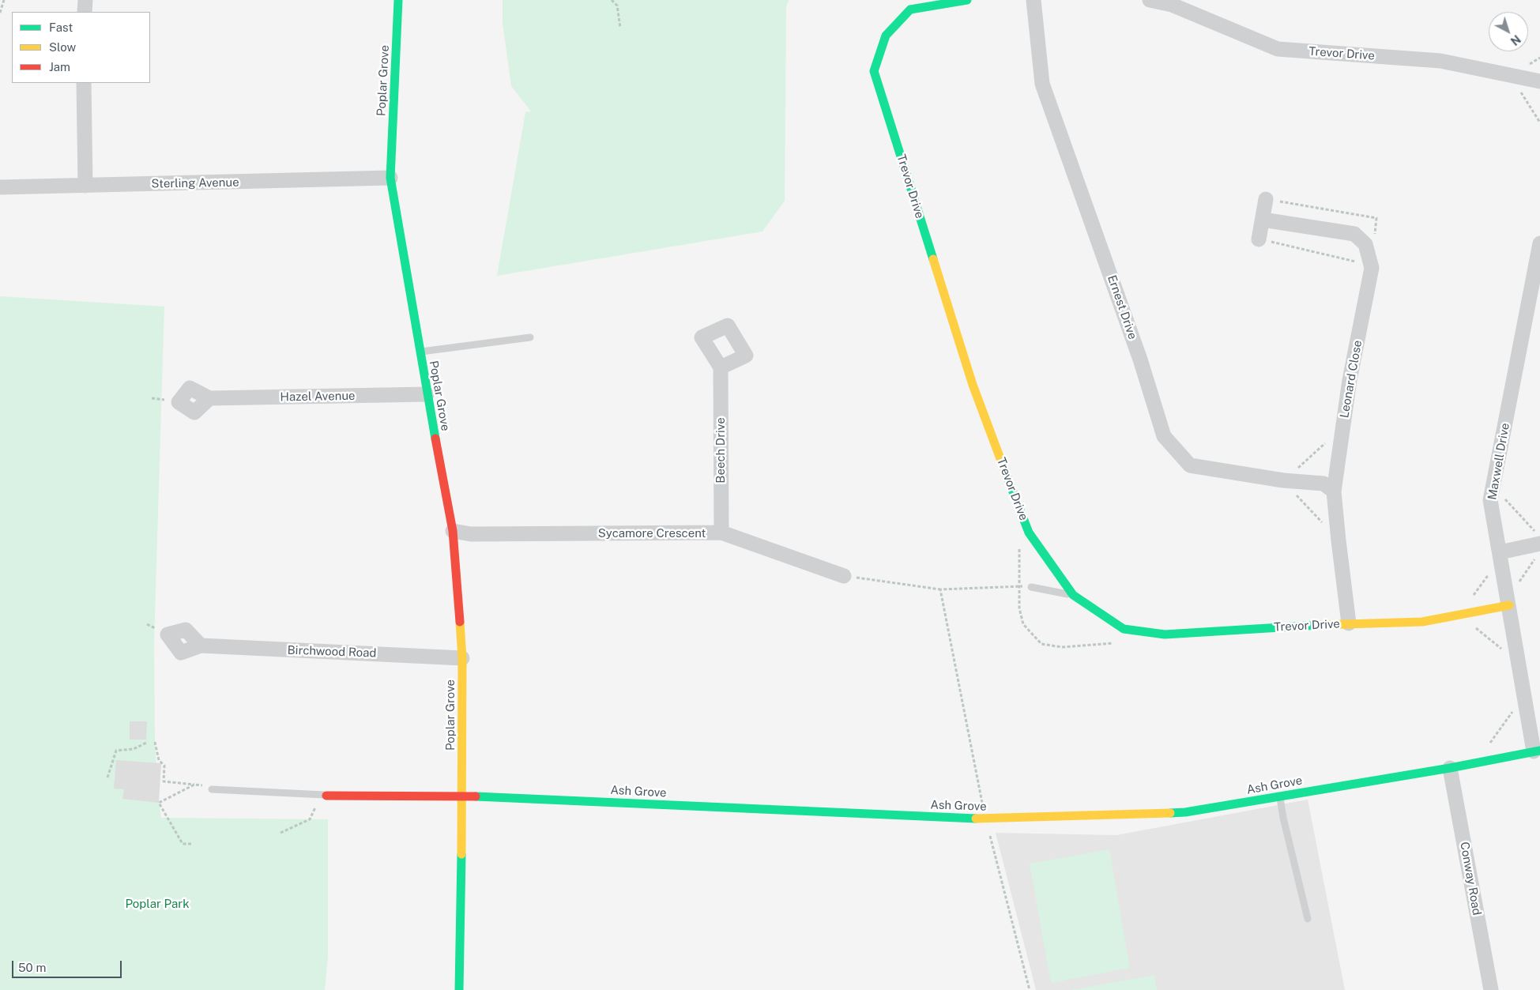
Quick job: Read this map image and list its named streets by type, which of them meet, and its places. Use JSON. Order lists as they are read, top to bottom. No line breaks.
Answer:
{"streets":{"street":["Trevor Drive","Poplar Grove","Sterling Avenue","Ernest Drive","Leonard Close","Hazel Avenue","Beech Drive","Maxwell Drive","Sycamore Crescent","Birchwood Road","Ash Grove","Conway Road"]},"crossings":[["Trevor Drive","Leonard Close"],["Trevor Drive","Maxwell Drive"],["Poplar Grove","Sterling Avenue"],["Poplar Grove","Hazel Avenue"],["Poplar Grove","Sycamore Crescent"],["Poplar Grove","Birchwood Road"],["Poplar Grove","Ash Grove"],["Ernest Drive","Leonard Close"],["Beech Drive","Sycamore Crescent"],["Maxwell Drive","Ash Grove"],["Ash Grove","Conway Road"]],"parks":["Poplar Park"],"legend":["Fast","Slow","Jam"],"scale_bar":"50 m","north":"bottom right"}
